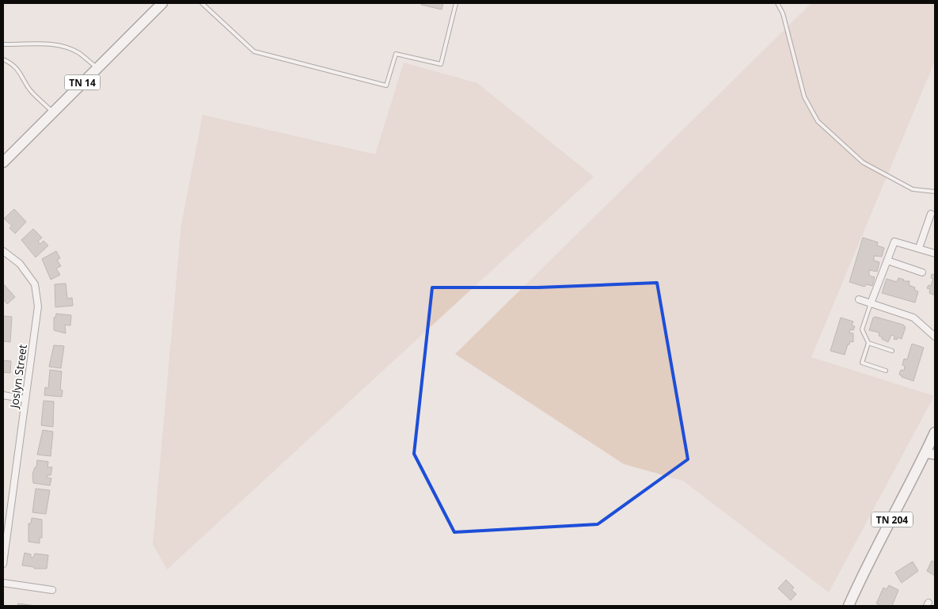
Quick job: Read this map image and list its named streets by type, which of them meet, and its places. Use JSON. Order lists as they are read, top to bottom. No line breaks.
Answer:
{"streets":{"main road":["TN 14","TN 204"],"street":["Joslyn Street"]}}
